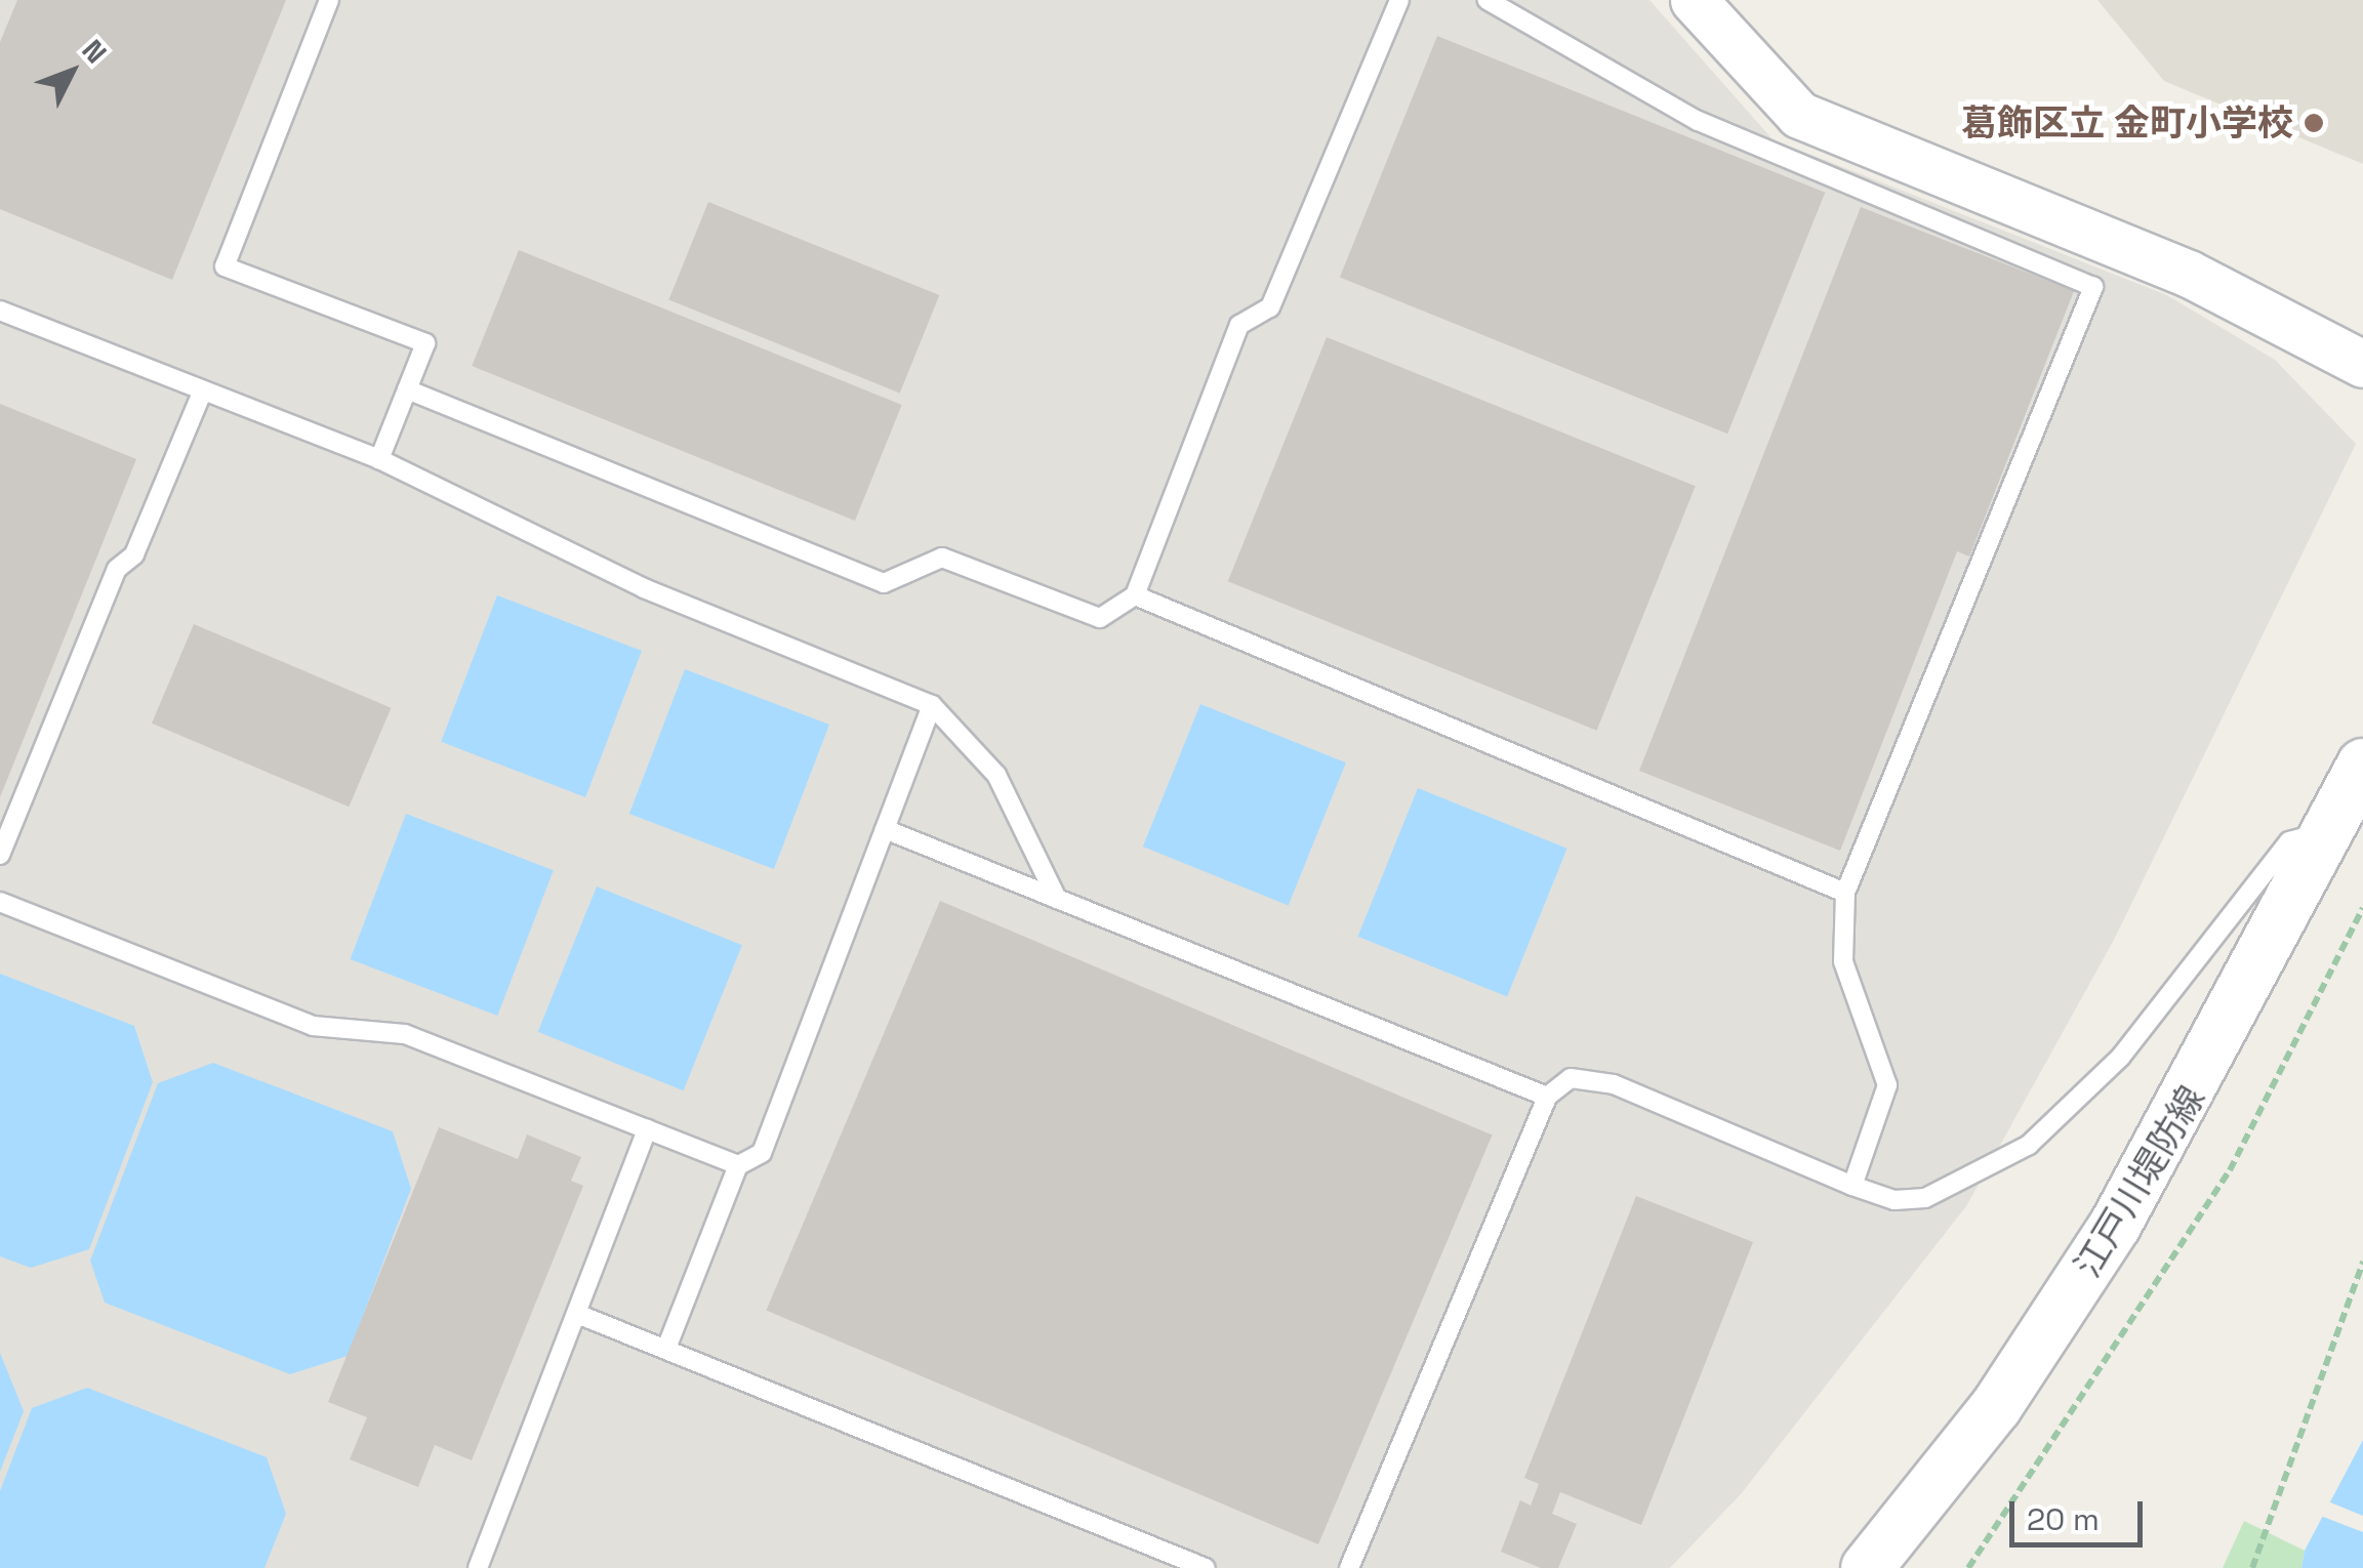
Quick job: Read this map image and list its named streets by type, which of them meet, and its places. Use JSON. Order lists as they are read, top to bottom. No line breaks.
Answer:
{"streets":{"main road":["江戸川堤防線"]},"places":["葛飾区立 金町小学校"],"scale_bar":"20 m","north":"top right"}
